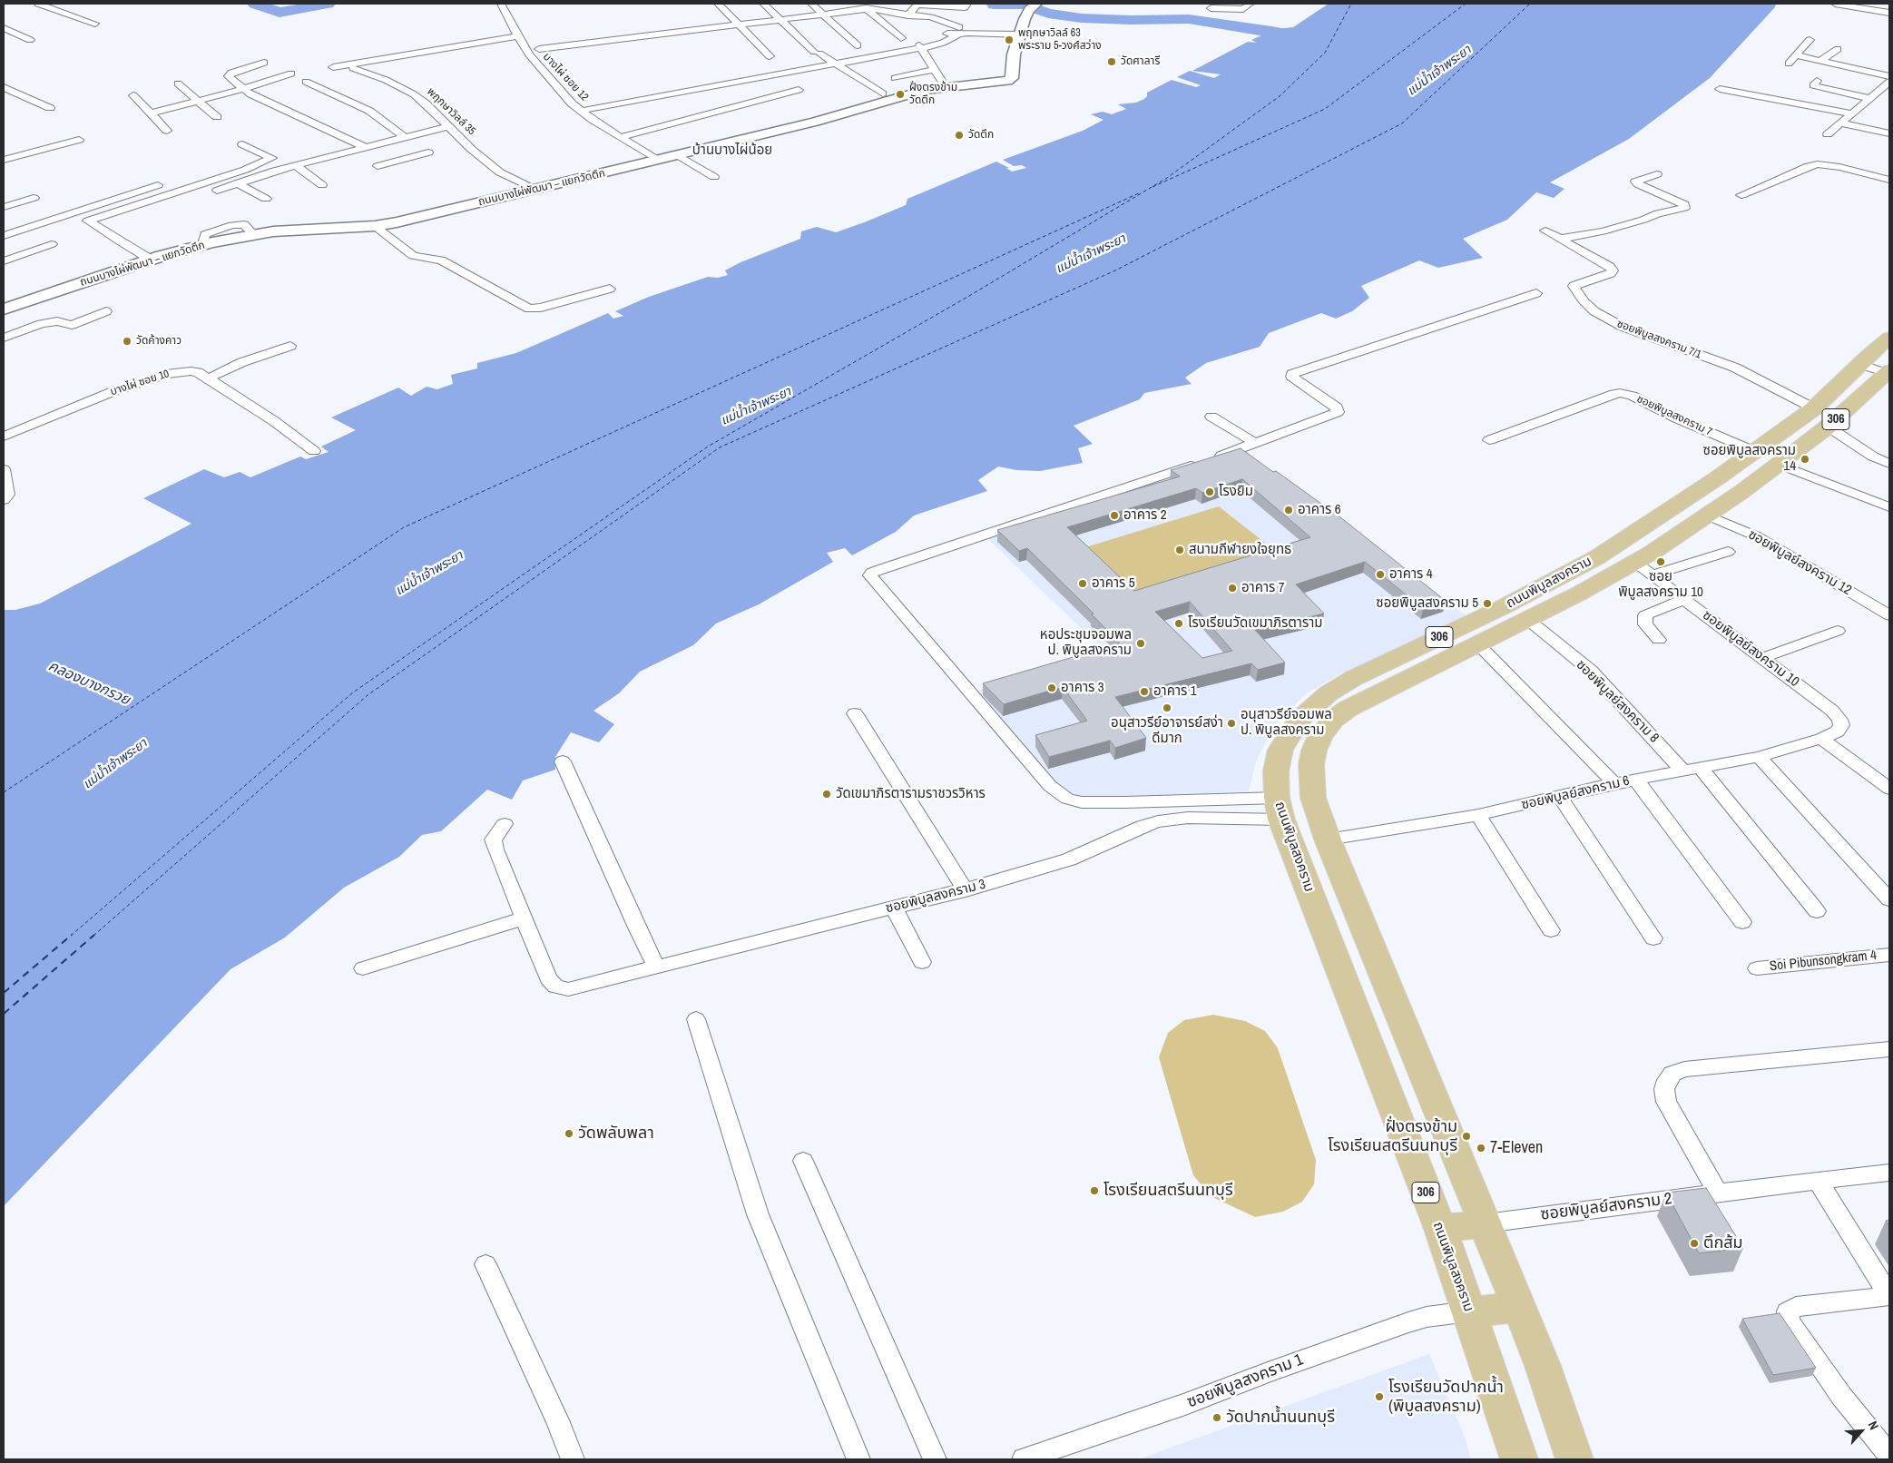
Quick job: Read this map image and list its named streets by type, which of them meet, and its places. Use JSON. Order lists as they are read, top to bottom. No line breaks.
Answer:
{"streets":{"main road":["306","ถนนพิบูลสงคราม"],"street":["บางไผ่ ซอย 12","พฤกษาวิลล์ 35","ถนนบางไผ่พัฒนา – แยกวัดตึก","ซอยพิบูลสงคราม 7/1","บางไผ่ ซอย 10","ซอยพิบูลสงคราม 7","ซอยพิบูลย์สงคราม 12","ซอยพิบูลย์สงคราม 10","ซอยพิบูลย์สงคราม 8","ซอยพิบูลย์สงคราม 6","ซอยพิบูลสงคราม 3","Soi Pibunsongkram 4","ซอยพิบูลย์สงคราม 2","ซอยพิบูลสงคราม 1"]},"crossings":[["บางไผ่ ซอย 12","ถนนบางไผ่พัฒนา – แยกวัดตึก"],["พฤกษาวิลล์ 35","ถนนบางไผ่พัฒนา – แยกวัดตึก"],["ซอยพิบูลสงคราม 7/1","ถนนพิบูลสงคราม"],["ซอยพิบูลสงคราม 7","ถนนพิบูลสงคราม"],["ซอยพิบูลย์สงคราม 12","ถนนพิบูลสงคราม"],["ถนนพิบูลสงคราม","ซอยพิบูลย์สงคราม 10"],["ถนนพิบูลสงคราม","ซอยพิบูลย์สงคราม 8"],["ถนนพิบูลสงคราม","ซอยพิบูลย์สงคราม 6"],["ถนนพิบูลสงคราม","ซอยพิบูลสงคราม 3"],["ถนนพิบูลสงคราม","ซอยพิบูลย์สงคราม 2"],["ถนนพิบูลสงคราม","ซอยพิบูลสงคราม 1"],["ซอยพิบูลย์สงคราม 10","ซอยพิบูลย์สงคราม 6"],["ซอยพิบูลย์สงคราม 8","ซอยพิบูลย์สงคราม 6"]],"districts":["บ้านบางไผ่น้อย"],"water":["แม่น้ำเจ้าพระยา","คลองบางกรวย"],"places":["พฤกษาวิลล์ 63 พระราม 5-วงศ์สว่าง","วัดศาลารี","ฝั่งตรงข้าม วัดตึก","วัดตึก","วัดค้างคาว","ซอยพิบูลสงคราม 14","โรงยิม","อาคาร 6","อาคาร 2","สนามกีฬายงใจยุทธ","ซอย พิบูลสงคราม 10","อาคาร 4","อาคาร 5","อาคาร 7","ซอยพิบูลสงคราม 5","โรงเรียนวัดเขมาภิรตาราม","หอประชุมจอมพล ป. พิบูลสงคราม","อาคาร 3","อาคาร 1","อนุสาวรีย์อาจารย์สง่า ดีมาก","อนุสาวรีย์จอมพล ป. พิบูลสงคราม","วัดเขมาภิรตารามราชวรวิหาร","วัดพลับพลา","ฝั่งตรงข้าม โรงเรียนสตรีนนทบุรี","7-Eleven","โรงเรียนสตรีนนทบุรี","ตึกส้ม","โรงเรียนวัดปากน้ำ (พิบูลสงคราม)","วัดปากน้ำนนทบุรี"],"north":"top right"}
